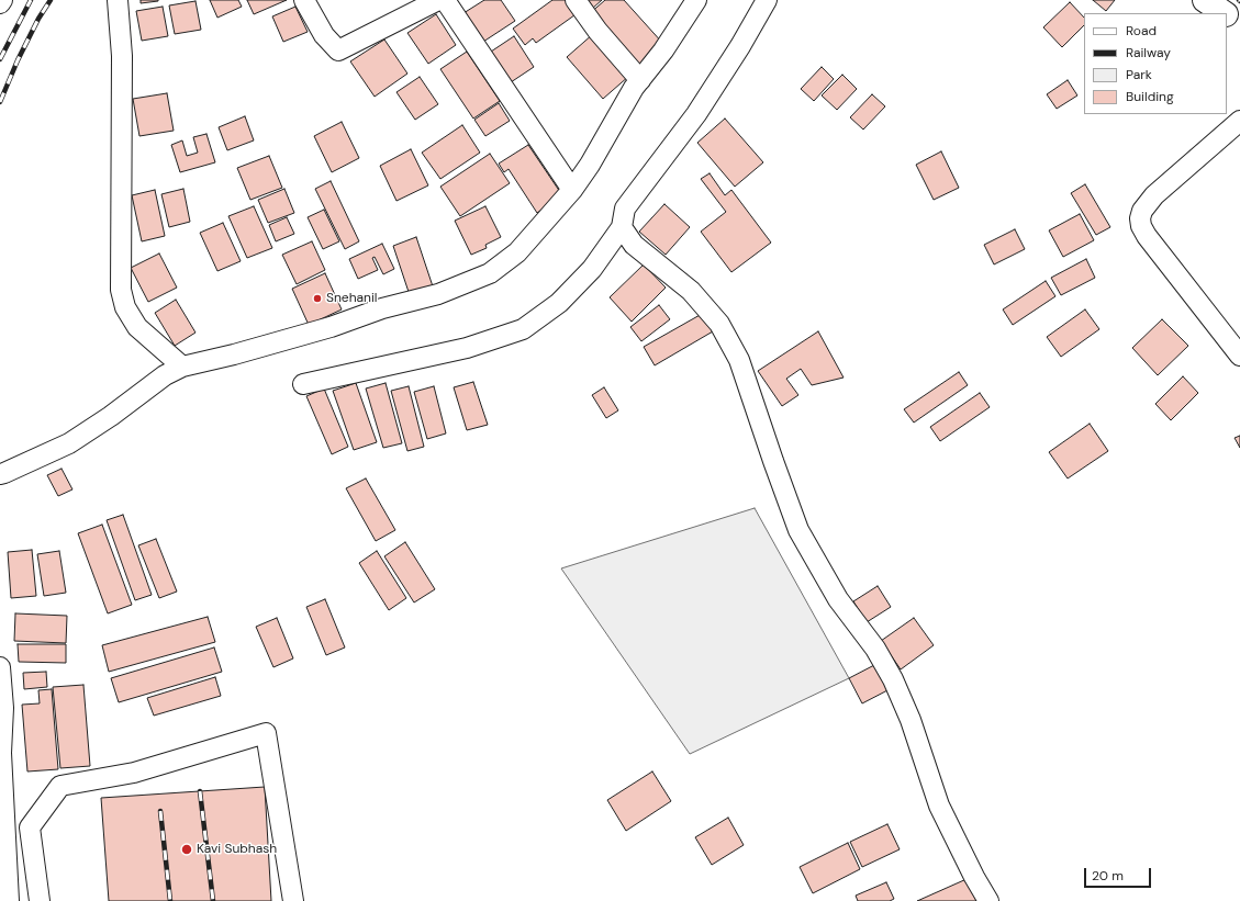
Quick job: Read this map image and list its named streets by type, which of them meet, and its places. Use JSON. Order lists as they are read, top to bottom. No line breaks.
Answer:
{"places":["Snehanil","Kavi Subhash"],"legend":["Road","Railway","Park","Building"],"scale_bar":"20 m"}
